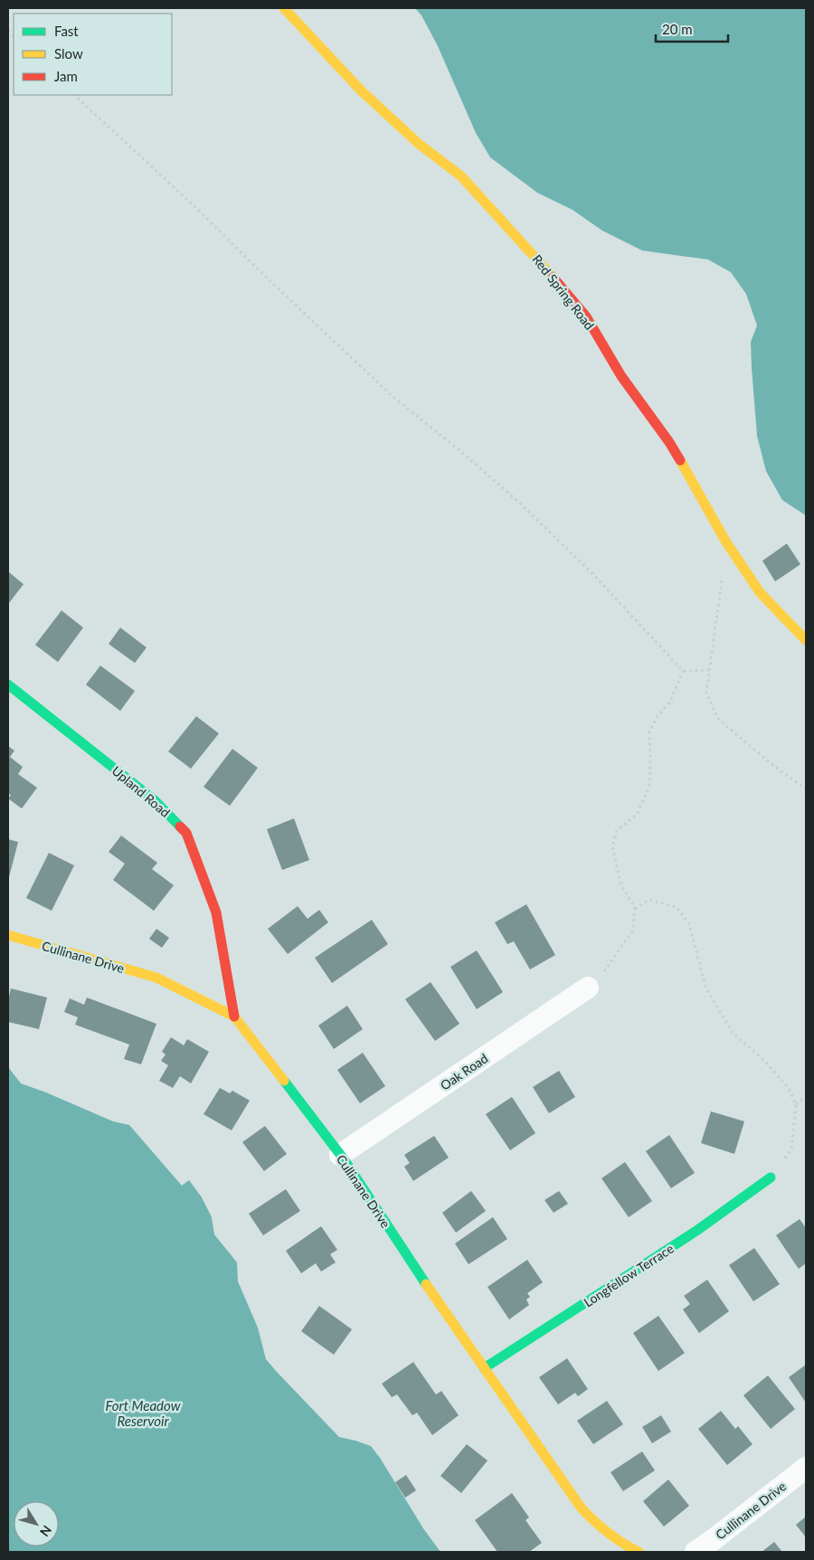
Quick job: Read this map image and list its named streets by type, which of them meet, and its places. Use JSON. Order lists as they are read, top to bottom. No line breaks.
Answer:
{"streets":{"street":["Red Spring Road","Upland Road","Cullinane Drive","Oak Road","Longfellow Terrace"]},"crossings":[["Upland Road","Cullinane Drive"],["Cullinane Drive","Oak Road"],["Cullinane Drive","Longfellow Terrace"]],"water":["Fort Meadow Reservoir"],"legend":["Fast","Slow","Jam"],"scale_bar":"20 m","north":"bottom right"}
